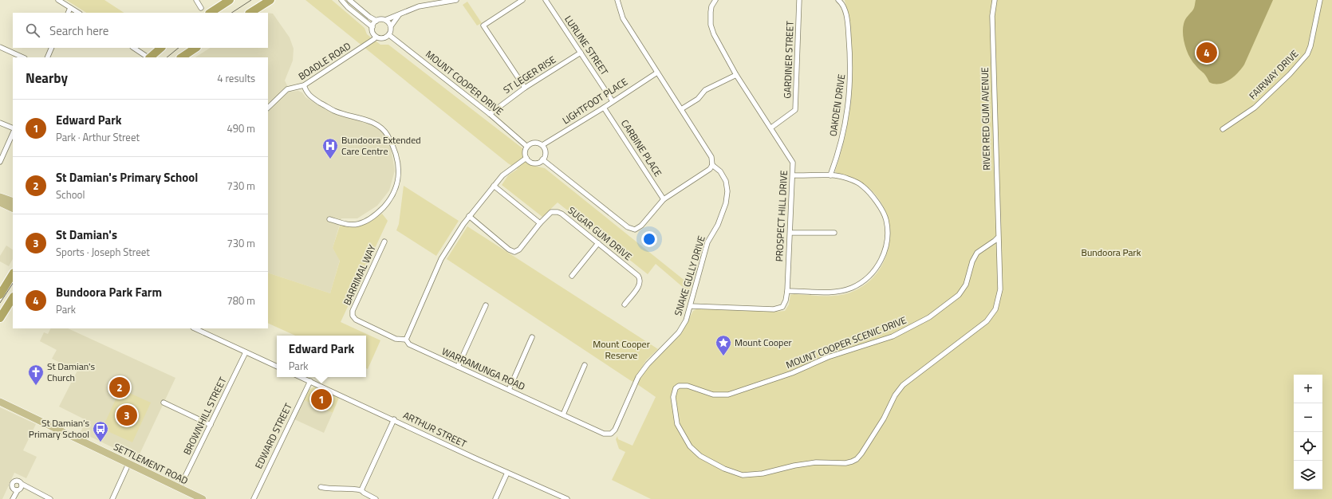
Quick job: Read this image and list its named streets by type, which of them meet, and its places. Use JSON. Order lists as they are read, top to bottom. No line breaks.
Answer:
{"streets":{"main road":["SETTLEMENT ROAD"],"street":["LURLINE STREET","GARDINER STREET","BOADLE ROAD","ST LEGER RISE","FAIRWAY DRIVE","MOUNT COOPER DRIVE","LIGHTFOOT PLACE","OAKDEN DRIVE","RIVER RED GUM AVENUE","CARBINE PLACE","PROSPECT HILL DRIVE","SUGAR GUM DRIVE","BARRIMAL WAY","SNAKE GULLY DRIVE","MOUNT COOPER SCENIC DRIVE","WARRAMUNGA ROAD","BROWNHILL STREET","ARTHUR STREET","EDWARD STREET"]},"crossings":[["LURLINE STREET","ST LEGER RISE"],["LURLINE STREET","LIGHTFOOT PLACE"],["GARDINER STREET","PROSPECT HILL DRIVE"],["BOADLE ROAD","MOUNT COOPER DRIVE"],["ST LEGER RISE","MOUNT COOPER DRIVE"],["MOUNT COOPER DRIVE","LIGHTFOOT PLACE"],["LIGHTFOOT PLACE","CARBINE PLACE"],["LIGHTFOOT PLACE","SNAKE GULLY DRIVE"],["RIVER RED GUM AVENUE","MOUNT COOPER SCENIC DRIVE"],["PROSPECT HILL DRIVE","SNAKE GULLY DRIVE"],["BARRIMAL WAY","WARRAMUNGA ROAD"],["SNAKE GULLY DRIVE","WARRAMUNGA ROAD"],["BROWNHILL STREET","SETTLEMENT ROAD"],["ARTHUR STREET","EDWARD STREET"]],"parks":["Bundoora Park","Mount Cooper Reserve"],"places":{"hospital":["Bundoora Extended Care Centre"],"place":["Mount Cooper"],"church":["St Damian's Church"],"bus stop":["St Damian’s Primary School"]},"page":{"search":"Search here","pins":["4","2","1","3"],"heading":["Nearby","4 results"],"list":[{"mark":"1","name":"Edward Park","note":"Park · Arthur Street","value":"490 m"},{"mark":"2","name":"St Damian's Primary School","note":"School","value":"730 m"},{"mark":"3","name":"St Damian's","note":"Sports · Joseph Street","value":"730 m"},{"mark":"4","name":"Bundoora Park Farm","note":"Park","value":"780 m"}],"popup":["Edward Park","Park"],"map_buttons":["+","−"]}}
